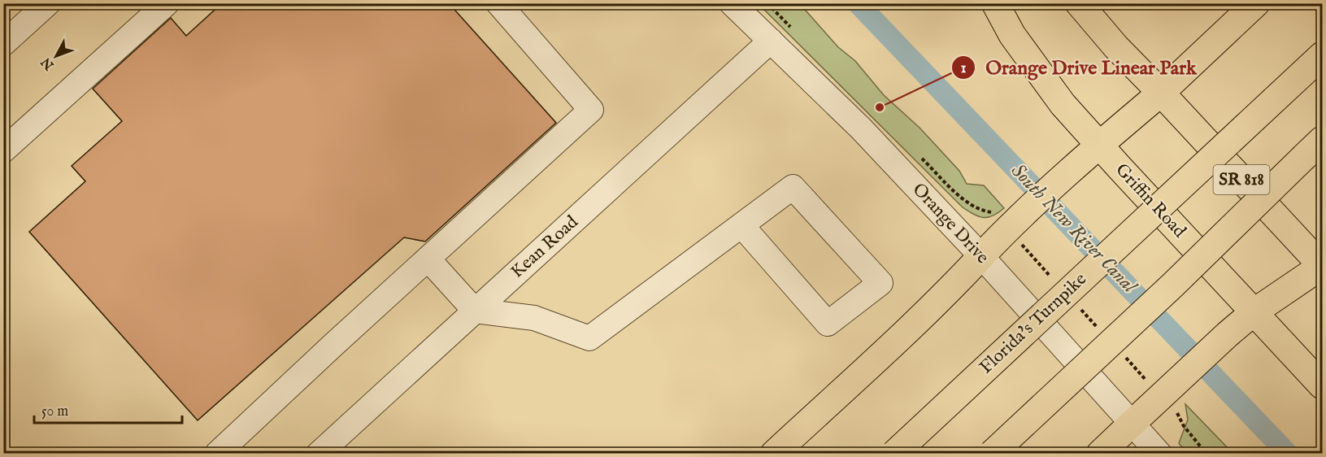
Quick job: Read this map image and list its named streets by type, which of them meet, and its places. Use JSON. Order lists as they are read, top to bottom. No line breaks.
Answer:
{"streets":{"main road":["SR 818","Griffin Road","Florida's Turnpike"],"street":["Orange Drive","Kean Road"]},"crossings":[["Orange Drive","Kean Road"]],"water":["South New River Canal"],"places":["Orange Drive Linear Park"],"scale_bar":"50 m","north":"bottom left"}
